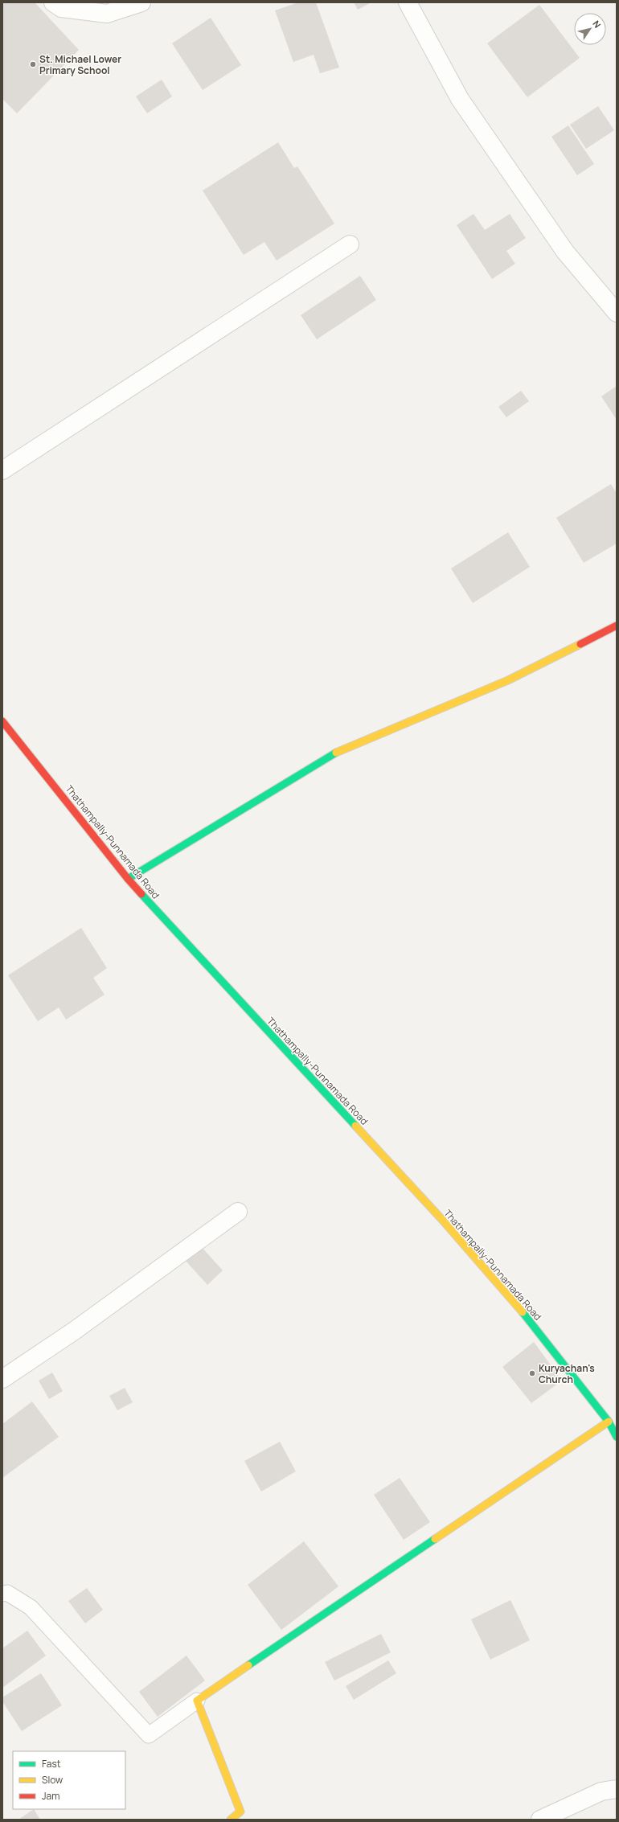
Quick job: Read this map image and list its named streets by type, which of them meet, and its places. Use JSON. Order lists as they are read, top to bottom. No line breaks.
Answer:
{"streets":{"street":["Thathampally-Punnamada Road"]},"places":["St. Michael Lower Primary School","Kuryachan's Church"],"legend":["Fast","Slow","Jam"],"north":"top right"}
